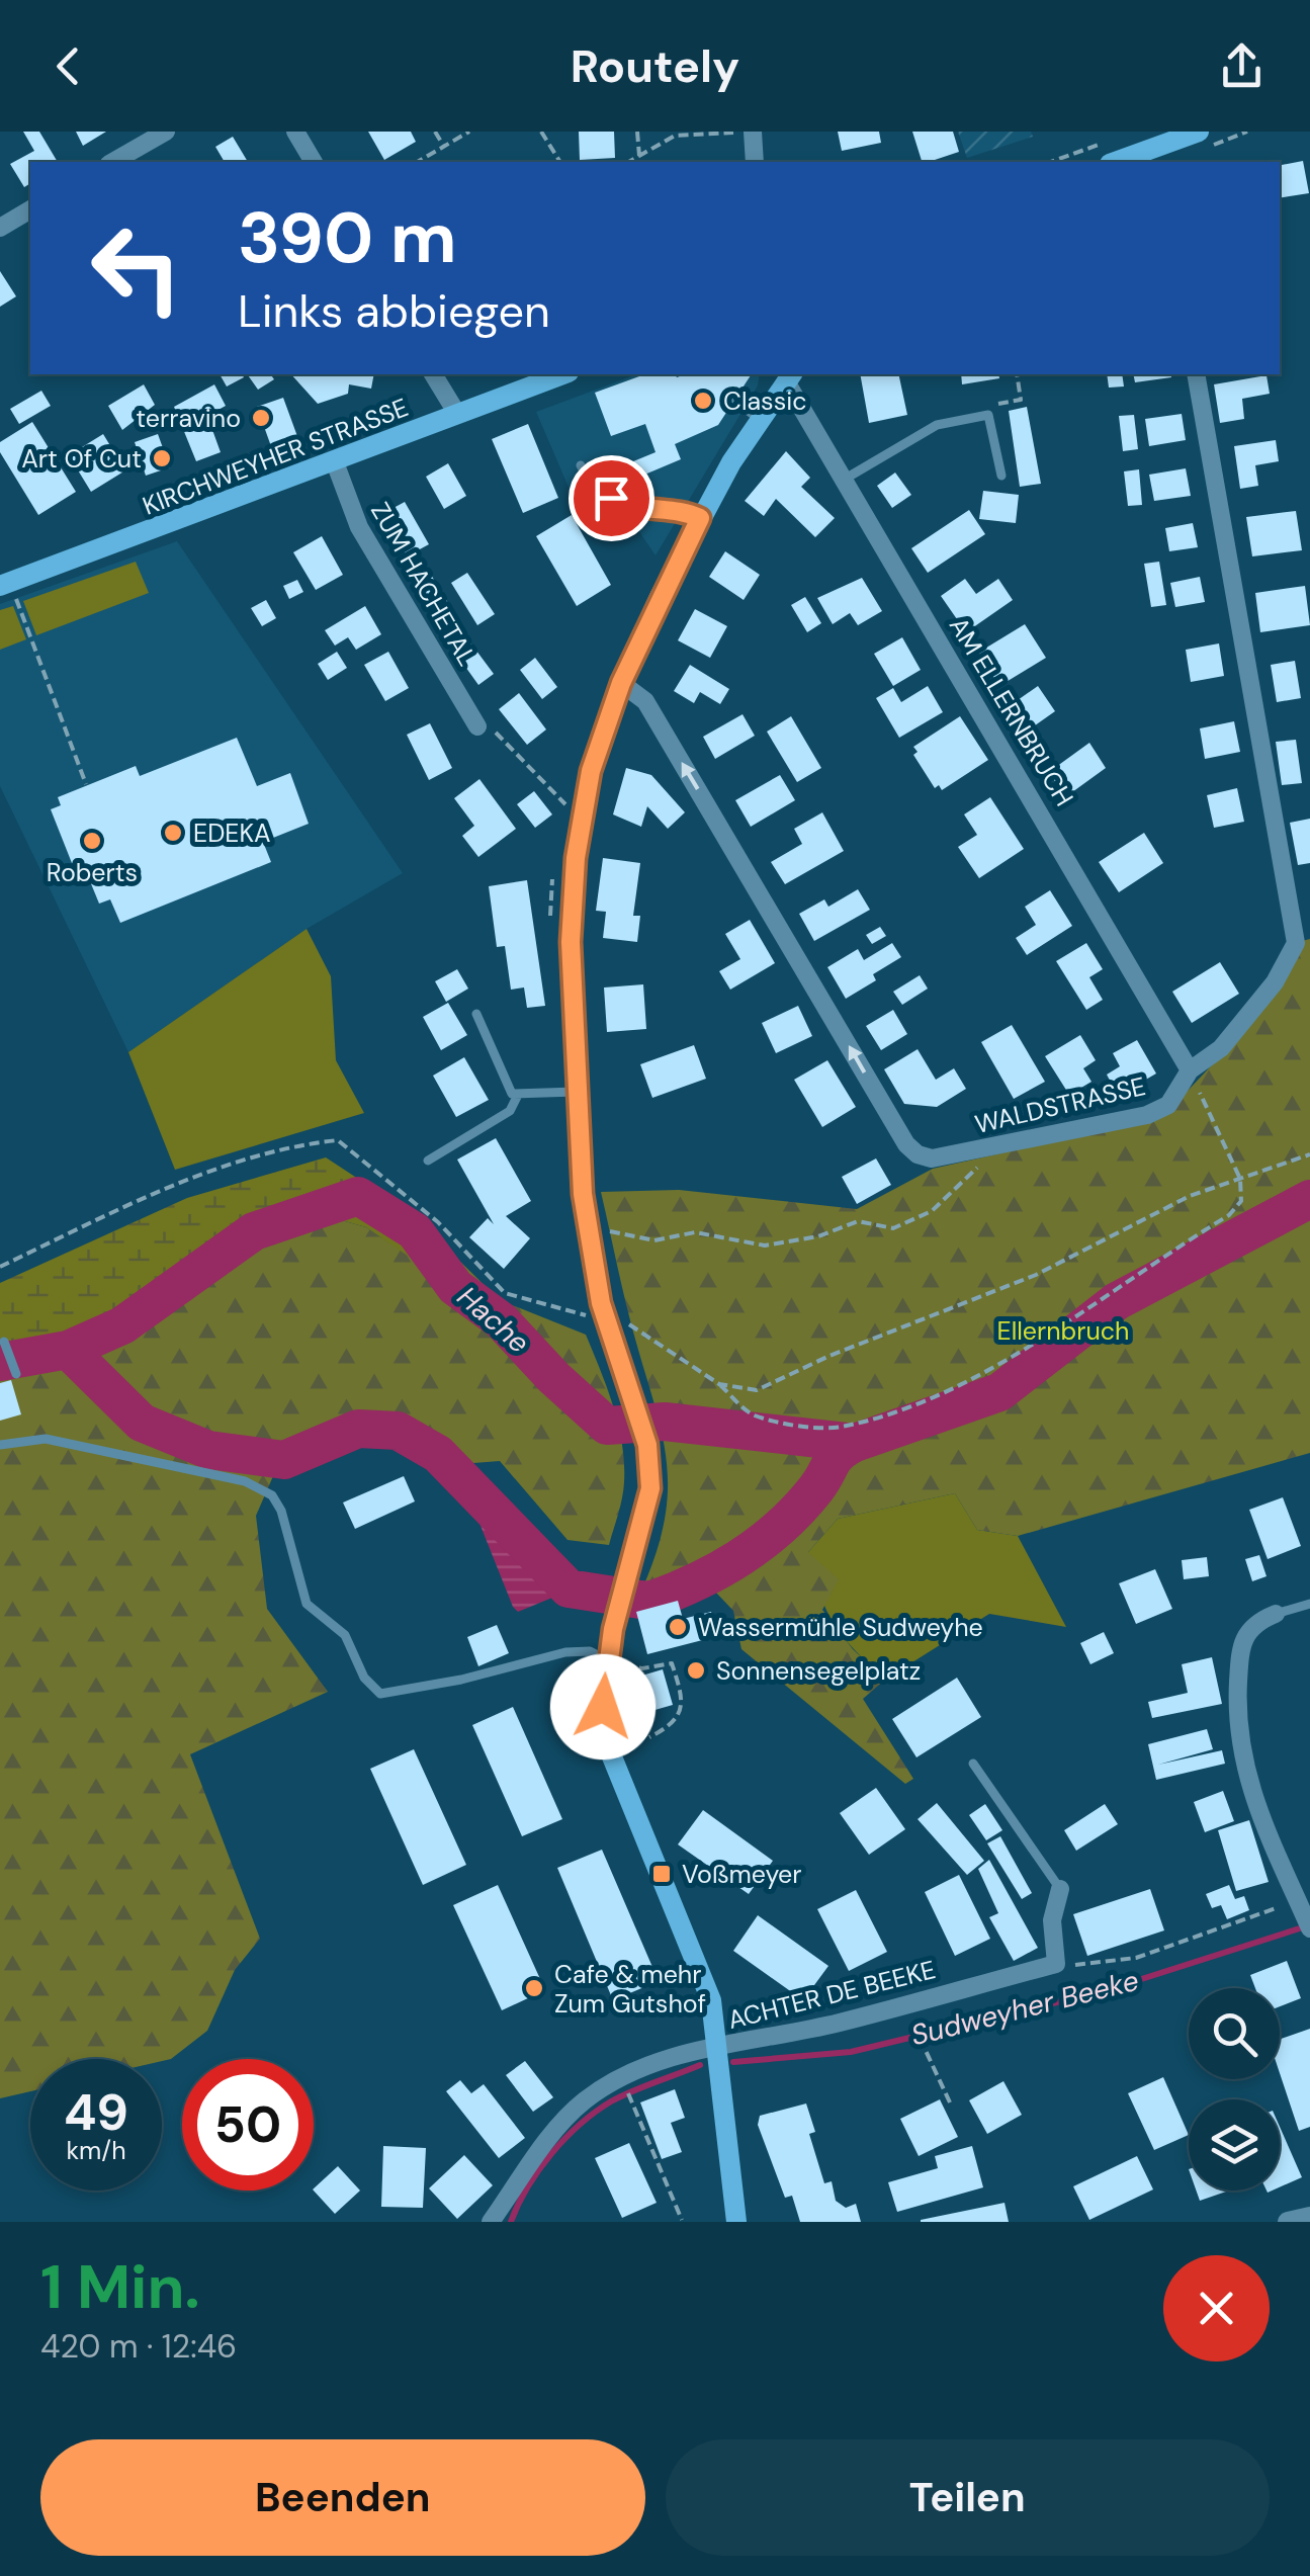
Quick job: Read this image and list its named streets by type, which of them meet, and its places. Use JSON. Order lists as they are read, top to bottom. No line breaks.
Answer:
{"streets":{"main road":["KIRCHWEYHER STRASSE"],"street":["ZUM HACHETAL","AM ELLERNBRUCH","WALDSTRASSE","ACHTER DE BEEKE"]},"crossings":[["KIRCHWEYHER STRASSE","ZUM HACHETAL"],["AM ELLERNBRUCH","WALDSTRASSE"]],"one_way":["WALDSTRASSE"],"water":["Hache","Sudweyher Beeke"],"parks":["Ellernbruch"],"places":{"other":["Classic","terravino","Art Of Cut","EDEKA","Roberts","Wassermühle Sudweyhe","Sonnensegelplatz","Cafe & mehr Zum Gutshof"],"transit":["Voßmeyer"]},"page":{"header":"Routely","turn":["390 m","Links abbiegen"],"speed":"49 km/h","limit":"50","heading":["1 Min.","420 m · 12:46"],"buttons":["Beenden","Teilen"]}}
